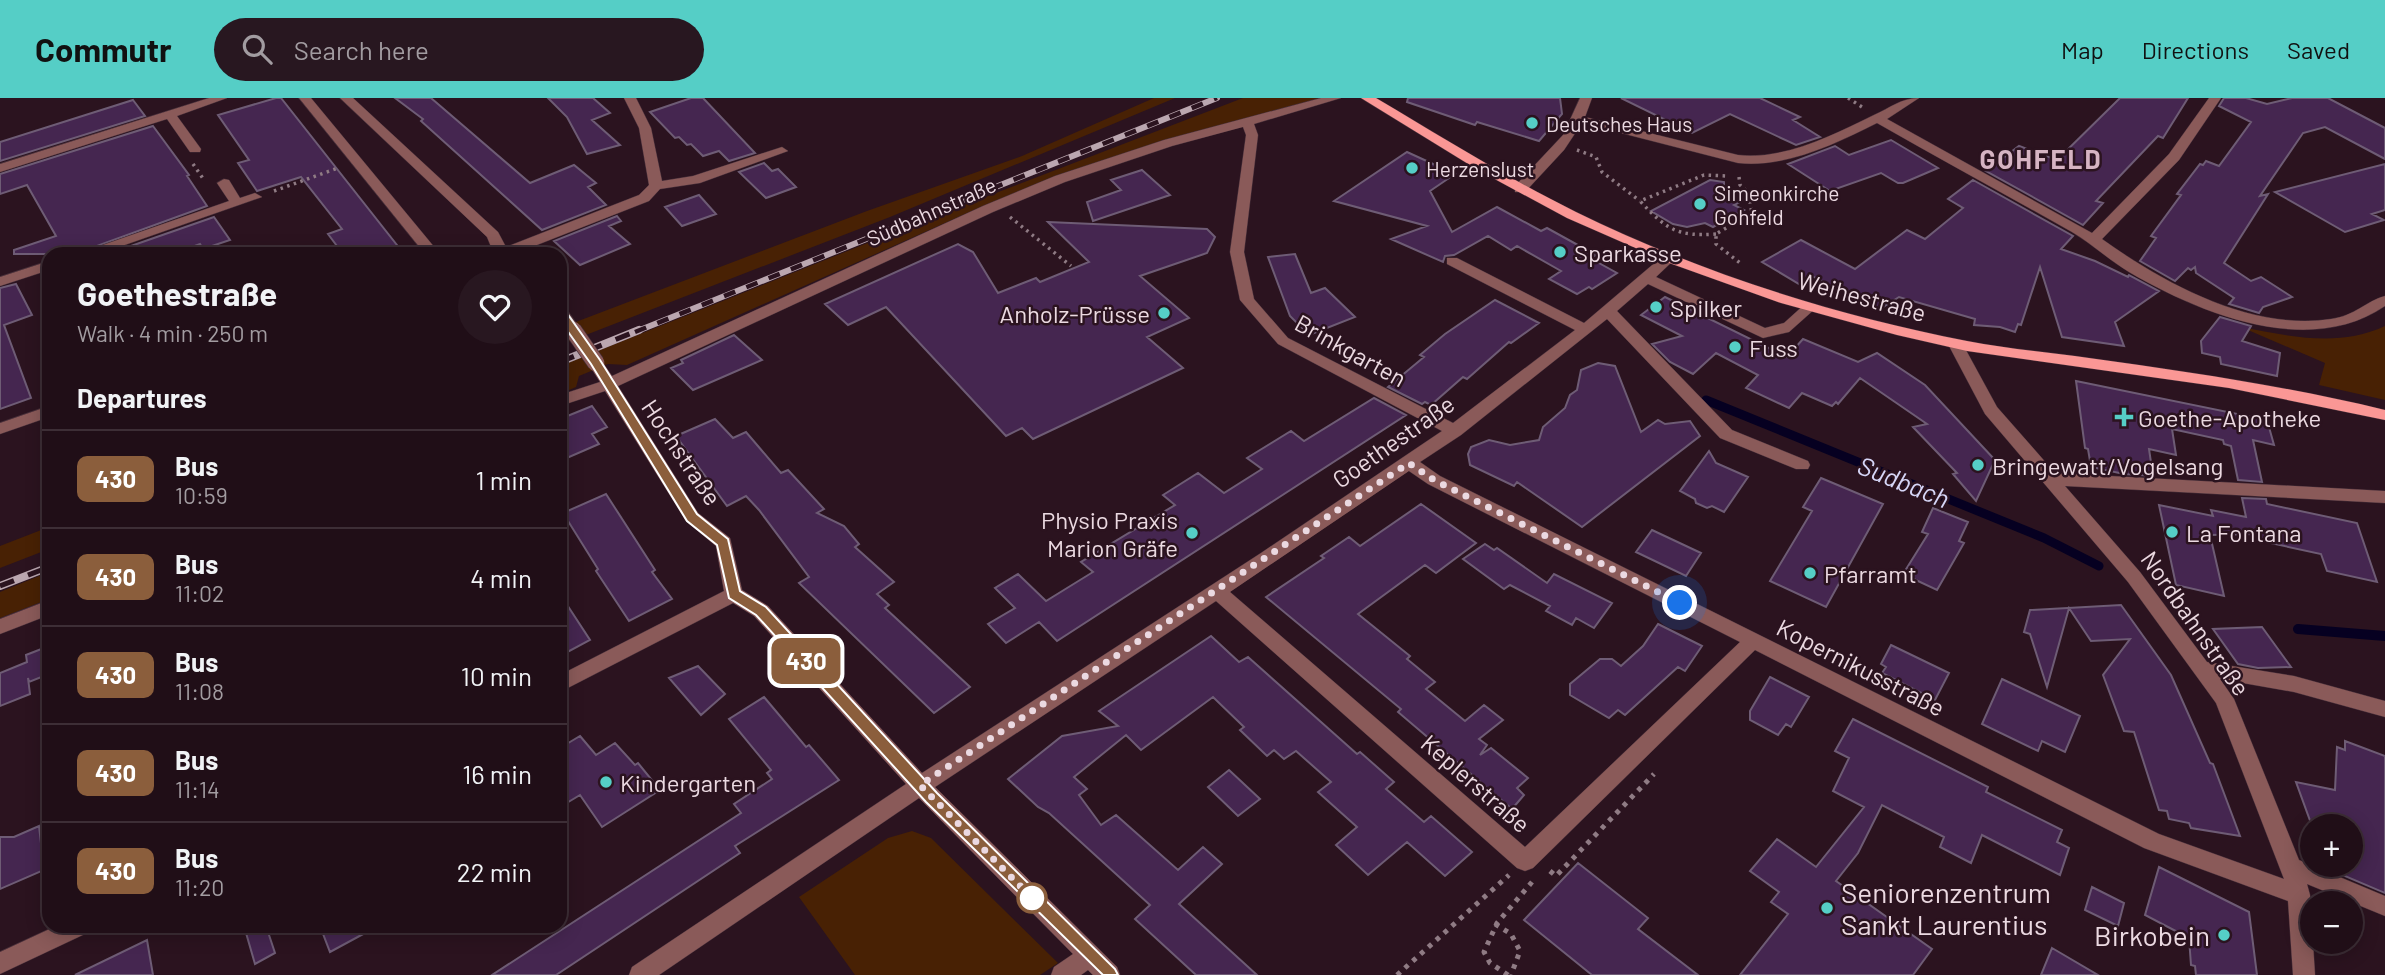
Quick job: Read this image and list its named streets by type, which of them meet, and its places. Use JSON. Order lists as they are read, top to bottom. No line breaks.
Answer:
{"streets":{"main road":["Weihestraße"],"street":["Südbahnstraße","Brinkgarten","Goethestraße","Hochstraße","Nordbahnstraße","Kopernikusstraße","Keplerstraße"]},"crossings":[["Südbahnstraße","Brinkgarten"],["Südbahnstraße","Hochstraße"],["Weihestraße","Goethestraße"],["Weihestraße","Nordbahnstraße"],["Brinkgarten","Goethestraße"],["Goethestraße","Kopernikusstraße"],["Goethestraße","Keplerstraße"],["Nordbahnstraße","Kopernikusstraße"],["Kopernikusstraße","Keplerstraße"]],"districts":["GOHFELD"],"water":["Sudbach"],"places":{"other":["Deutsches Haus","Herzenslust","Simeonkirche Gohfeld","Sparkasse","Spilker","Anholz-Prüsse","Fuss","Bringewatt/Vogelsang","La Fontana","Physio Praxis Marion Gräfe","Pfarramt","Kindergarten","Seniorenzentrum Sankt Laurentius","Birkobein"],"health":["Goethe-Apotheke"]},"lines":["bus line 430"],"page":{"header":"Commutr","search":"Search here","nav":["Map","Directions","Saved"],"on_map":"430","heading":[["Goethestraße","Walk · 4 min · 250 m"],"Departures"],"list":[{"mark":"430","name":"Bus","note":"10:59","value":"1 min"},{"mark":"430","name":"Bus","note":"11:02","value":"4 min"},{"mark":"430","name":"Bus","note":"11:08","value":"10 min"},{"mark":"430","name":"Bus","note":"11:14","value":"16 min"},{"mark":"430","name":"Bus","note":"11:20","value":"22 min"}],"map_buttons":["+","−"]}}
